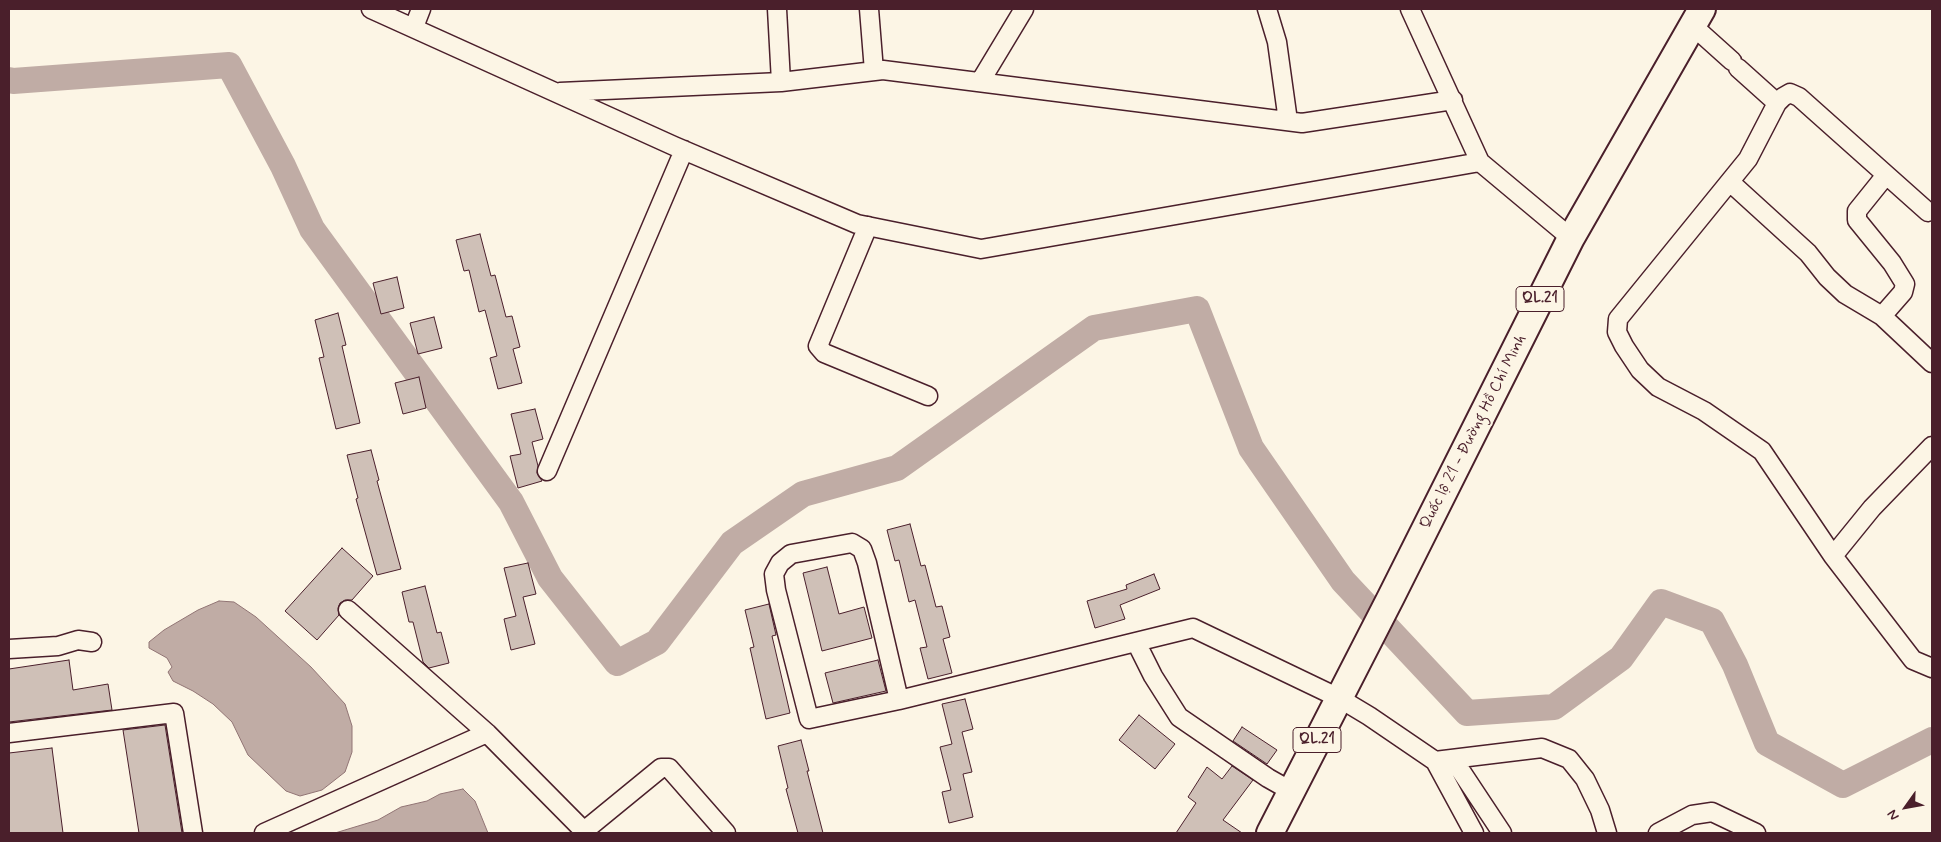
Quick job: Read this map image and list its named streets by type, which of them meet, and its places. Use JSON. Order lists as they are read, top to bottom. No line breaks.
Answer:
{"streets":{"highway":["QL.21","Quốc lộ 21 - Đường Hồ Chí Minh"]},"north":"bottom left"}
